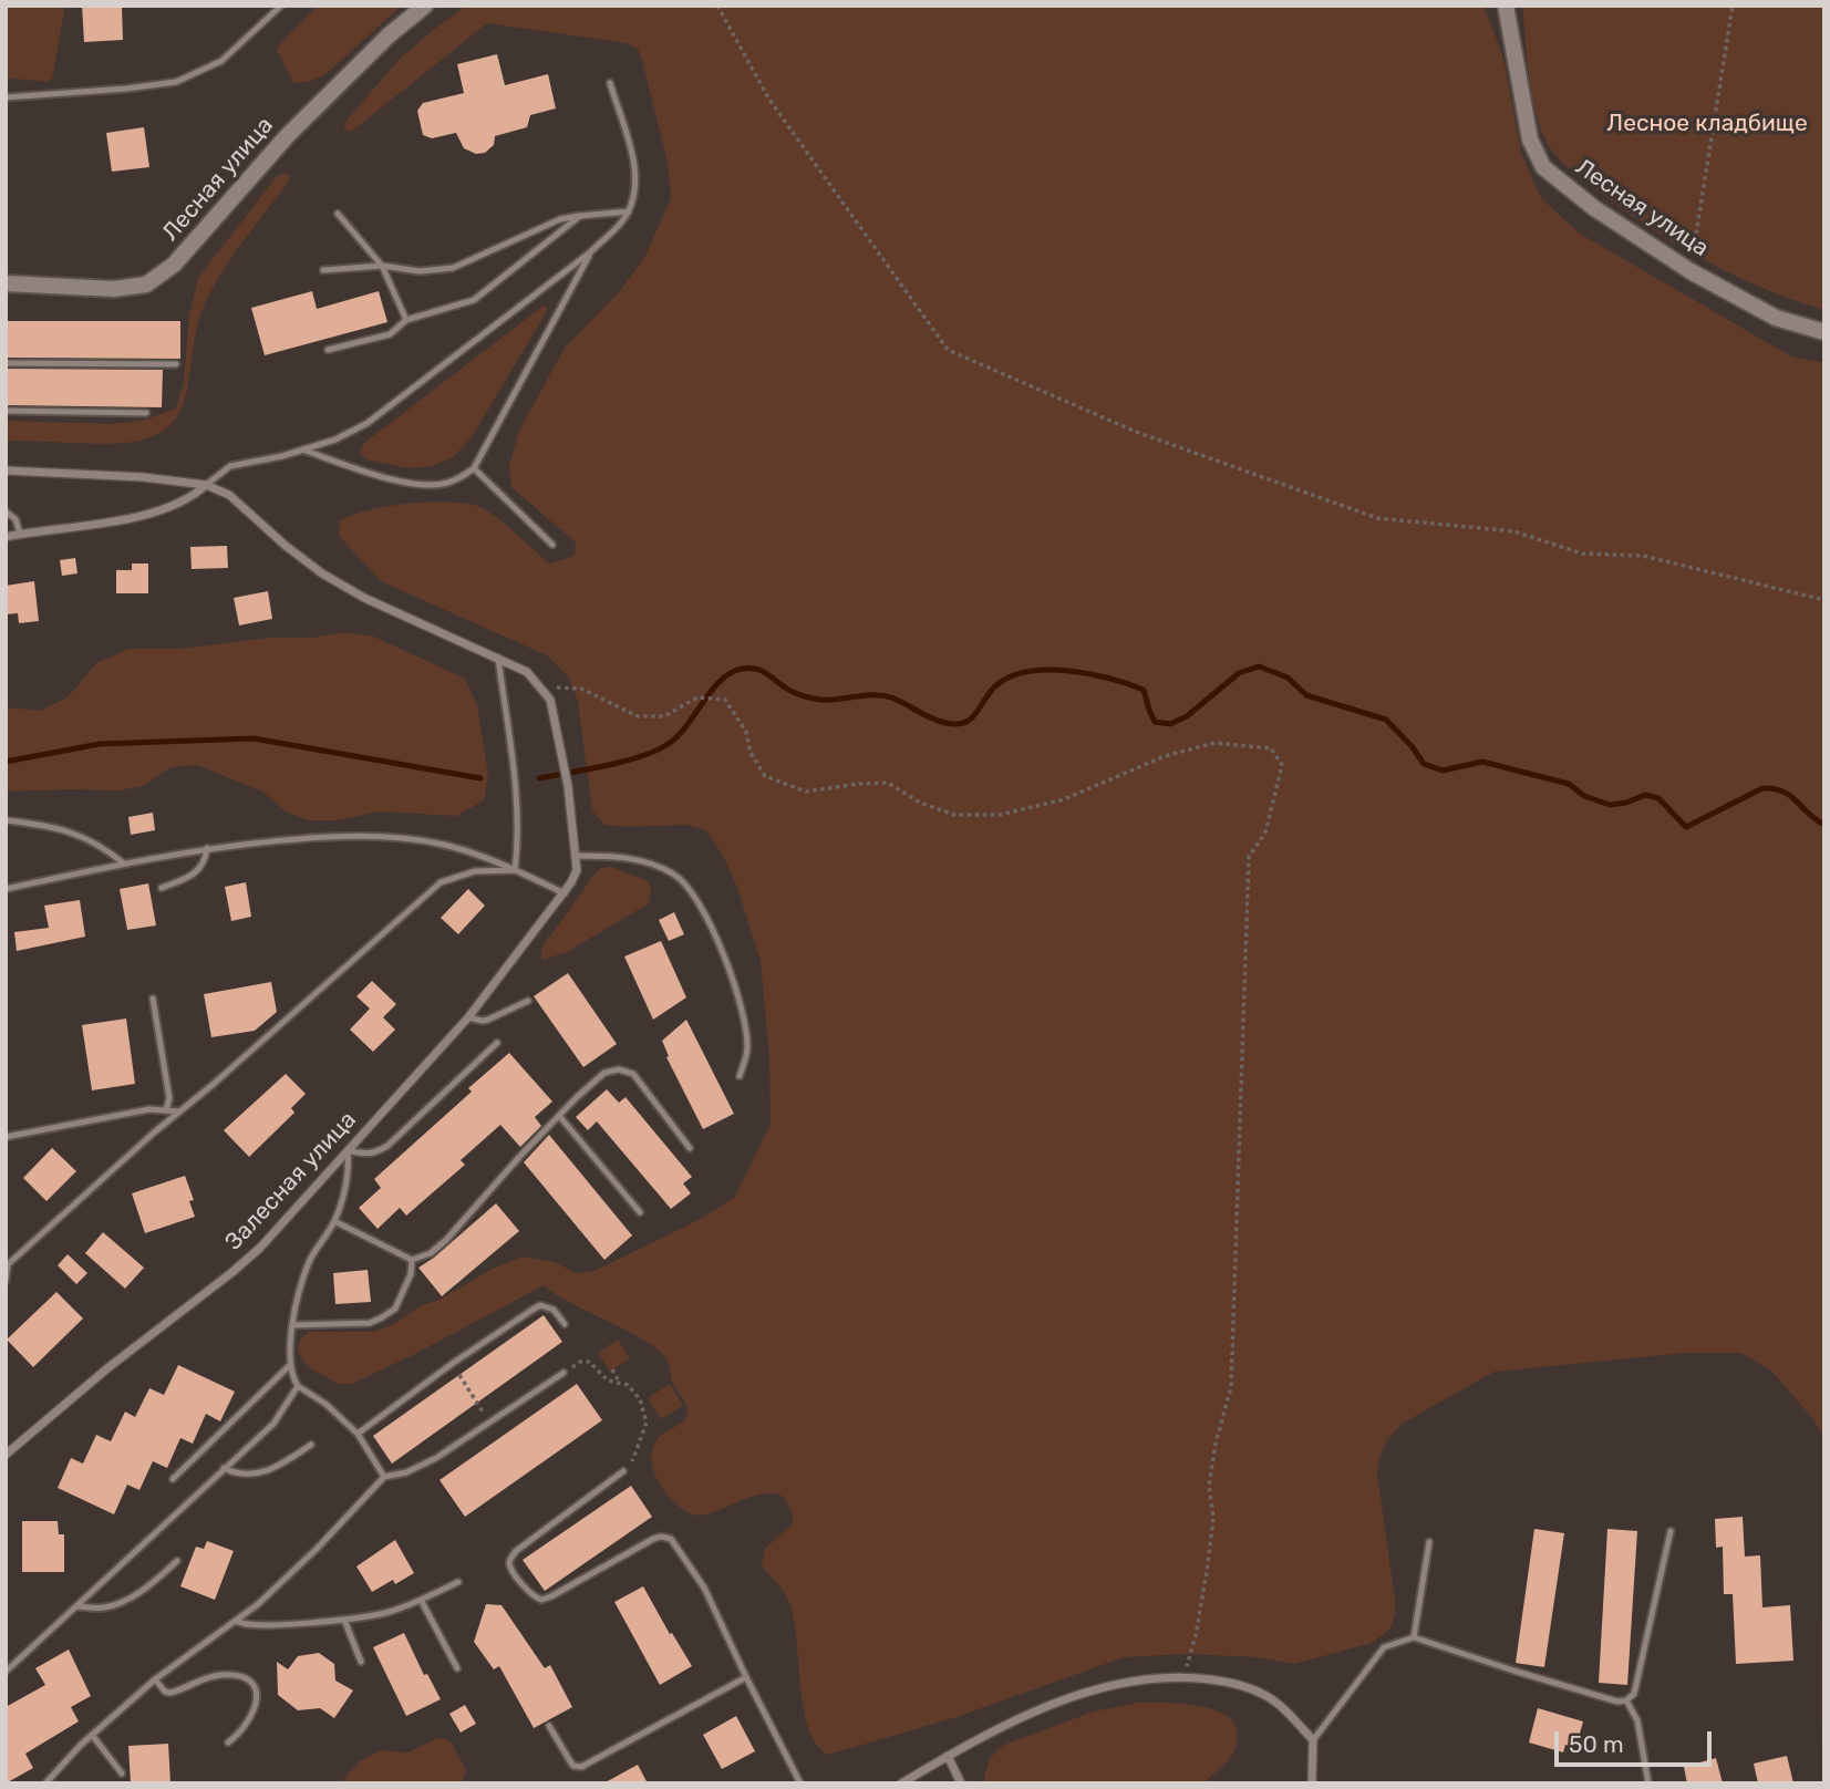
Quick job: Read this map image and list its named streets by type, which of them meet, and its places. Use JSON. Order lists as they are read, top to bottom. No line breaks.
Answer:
{"streets":{"main road":["Лесная улица"],"street":["Залесная улица"]},"parks":["Лесное кладбище"],"scale_bar":"50 m"}
